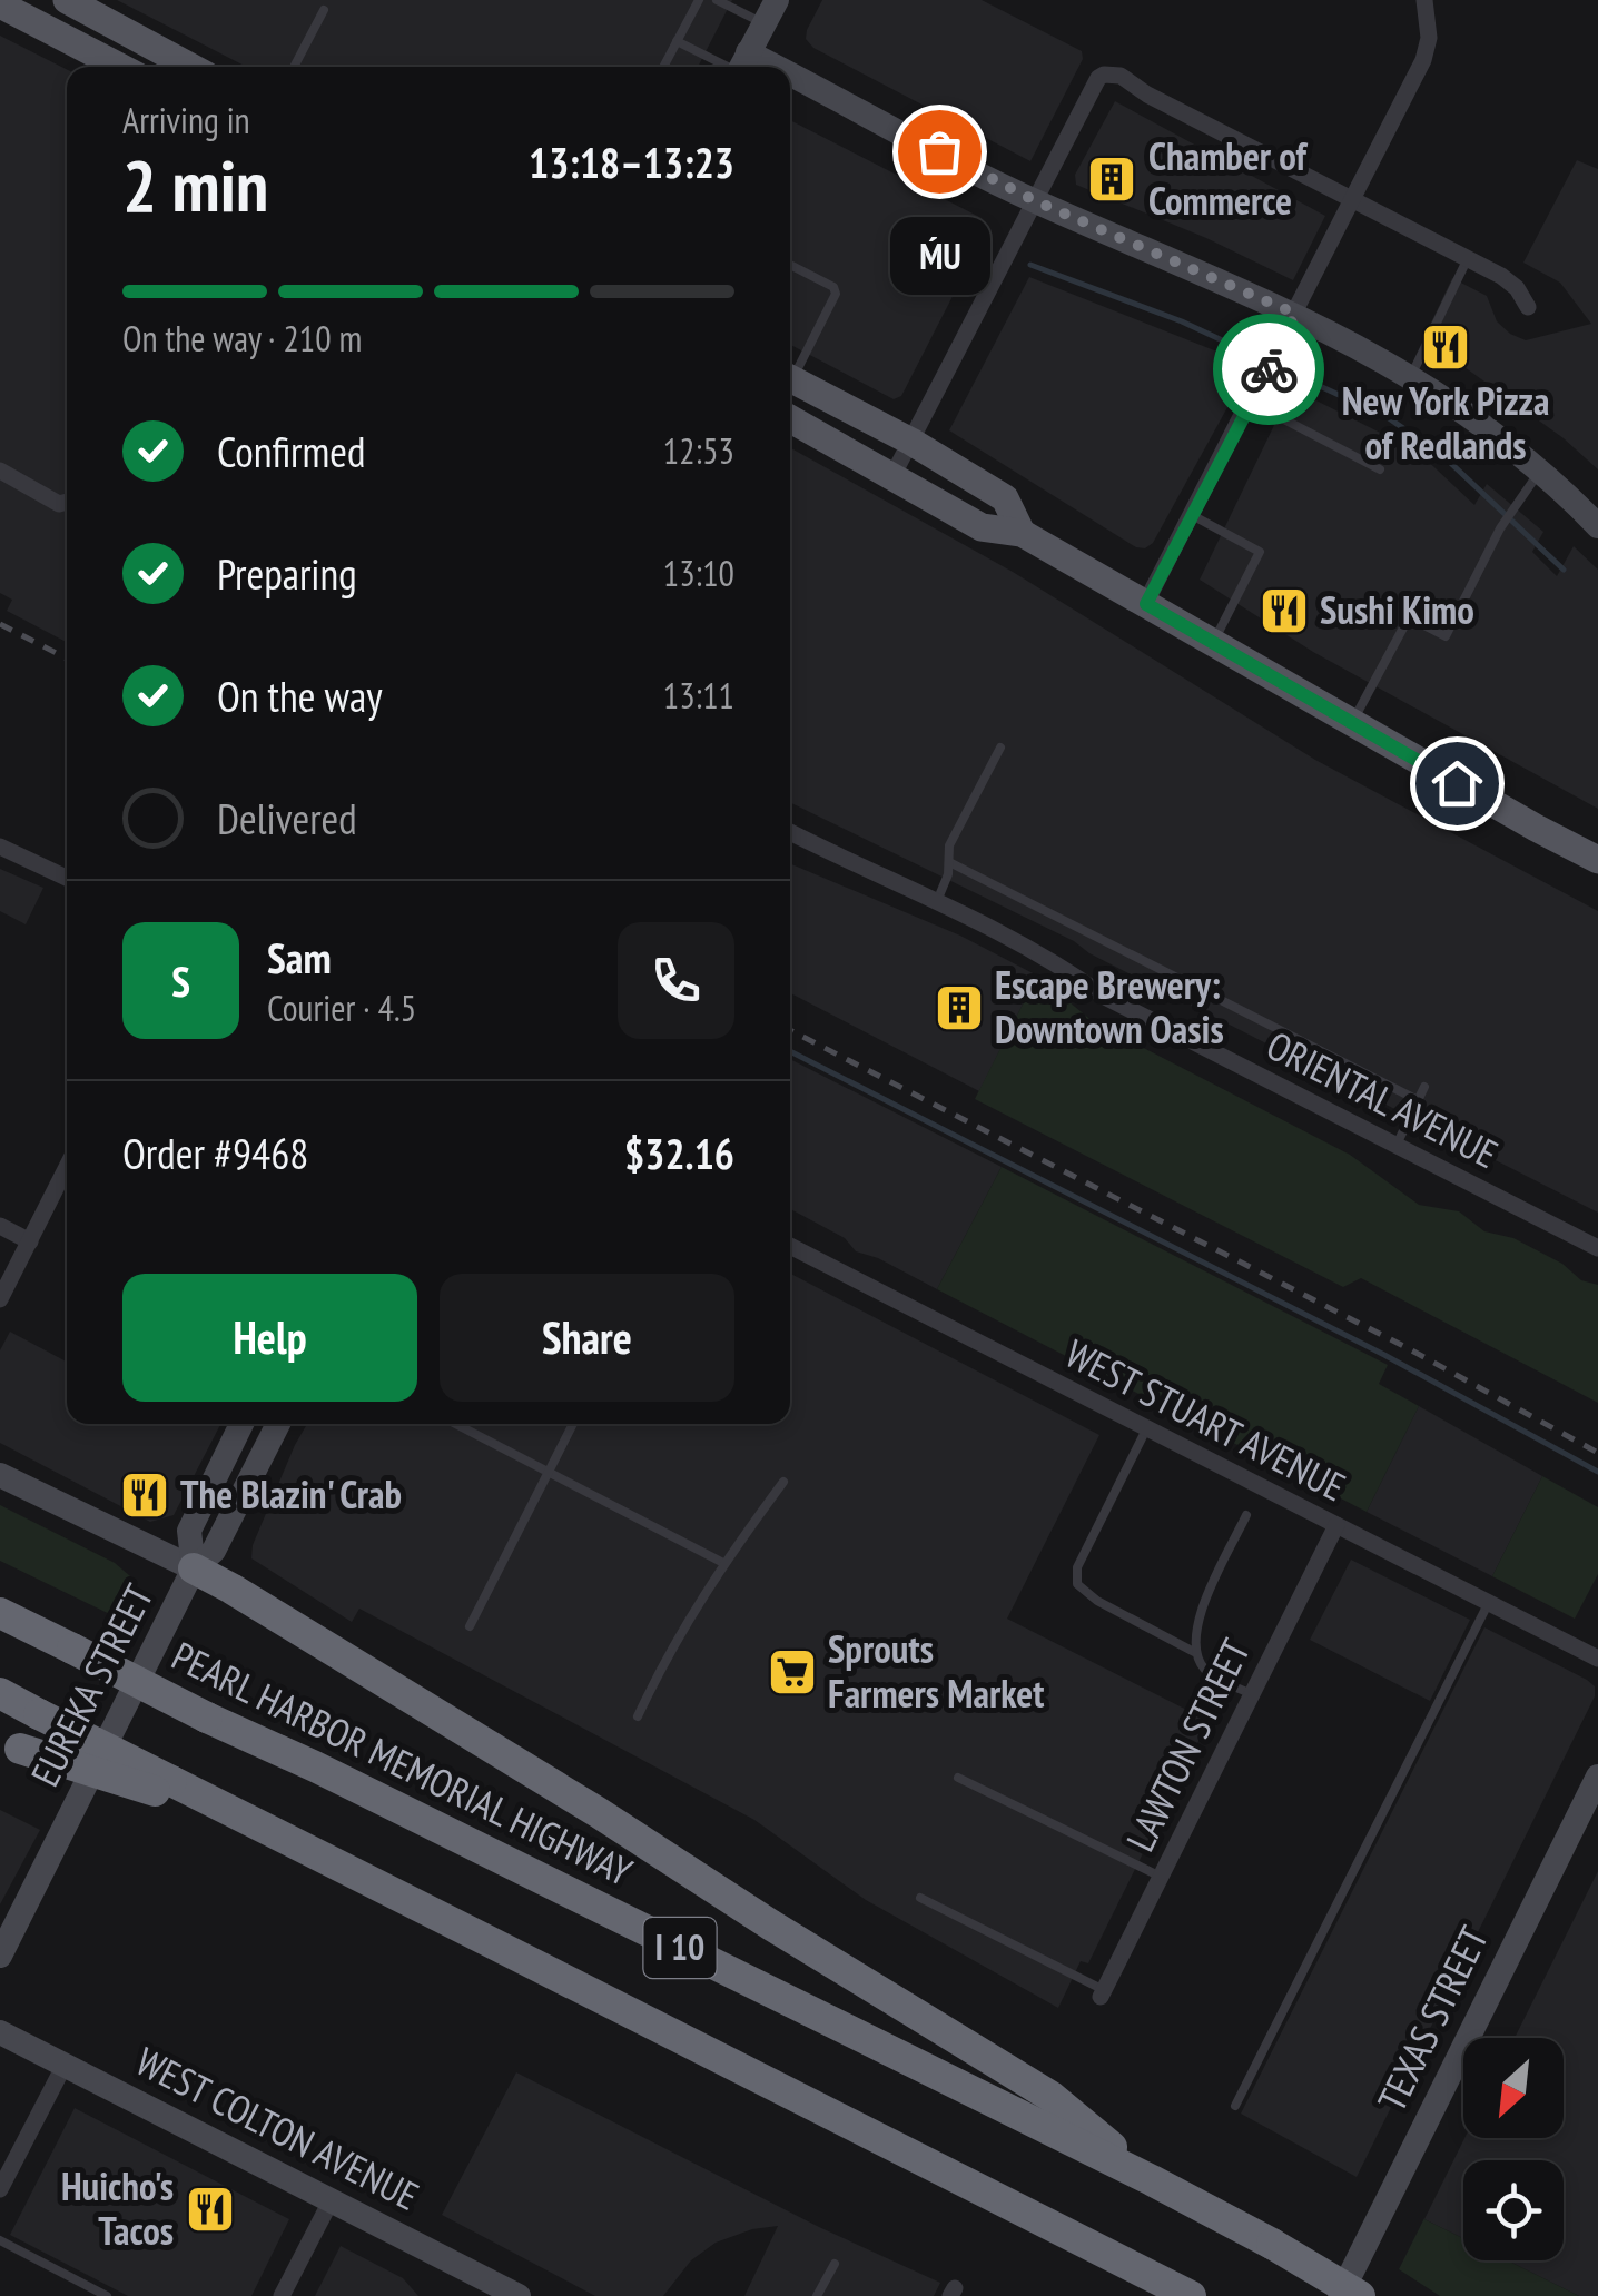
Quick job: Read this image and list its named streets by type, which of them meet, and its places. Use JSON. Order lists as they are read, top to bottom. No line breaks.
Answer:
{"streets":{"highway":["PEARL HARBOR MEMORIAL HIGHWAY","I 10"],"street":["ORIENTAL AVENUE","WEST STUART AVENUE","EUREKA STREET","LAWTON STREET","TEXAS STREET","WEST COLTON AVENUE"]},"crossings":[["WEST STUART AVENUE","LAWTON STREET"]],"places":{"other":["ḾU"],"building":["Chamber of Commerce","Escape Brewery: Downtown Oasis"],"restaurant":["New York Pizza of Redlands","Sushi Kimo","The Blazin' Crab","Huicho's Tacos"],"supermarket":["Sprouts Farmers Market"]},"north":"bottom left","page":{"heading":["2 min","Arriving in","13:18–13:23"],"panel":["Sam","Courier · 4.5","Order #9468","$32.16"],"bubble":"ḾU","bar":"On the way · 210 m","list":[["Confirmed","12:53"],["Preparing","13:10"],["On the way","13:11"],"Delivered"],"round":"S","buttons":["Help","Share"]}}
